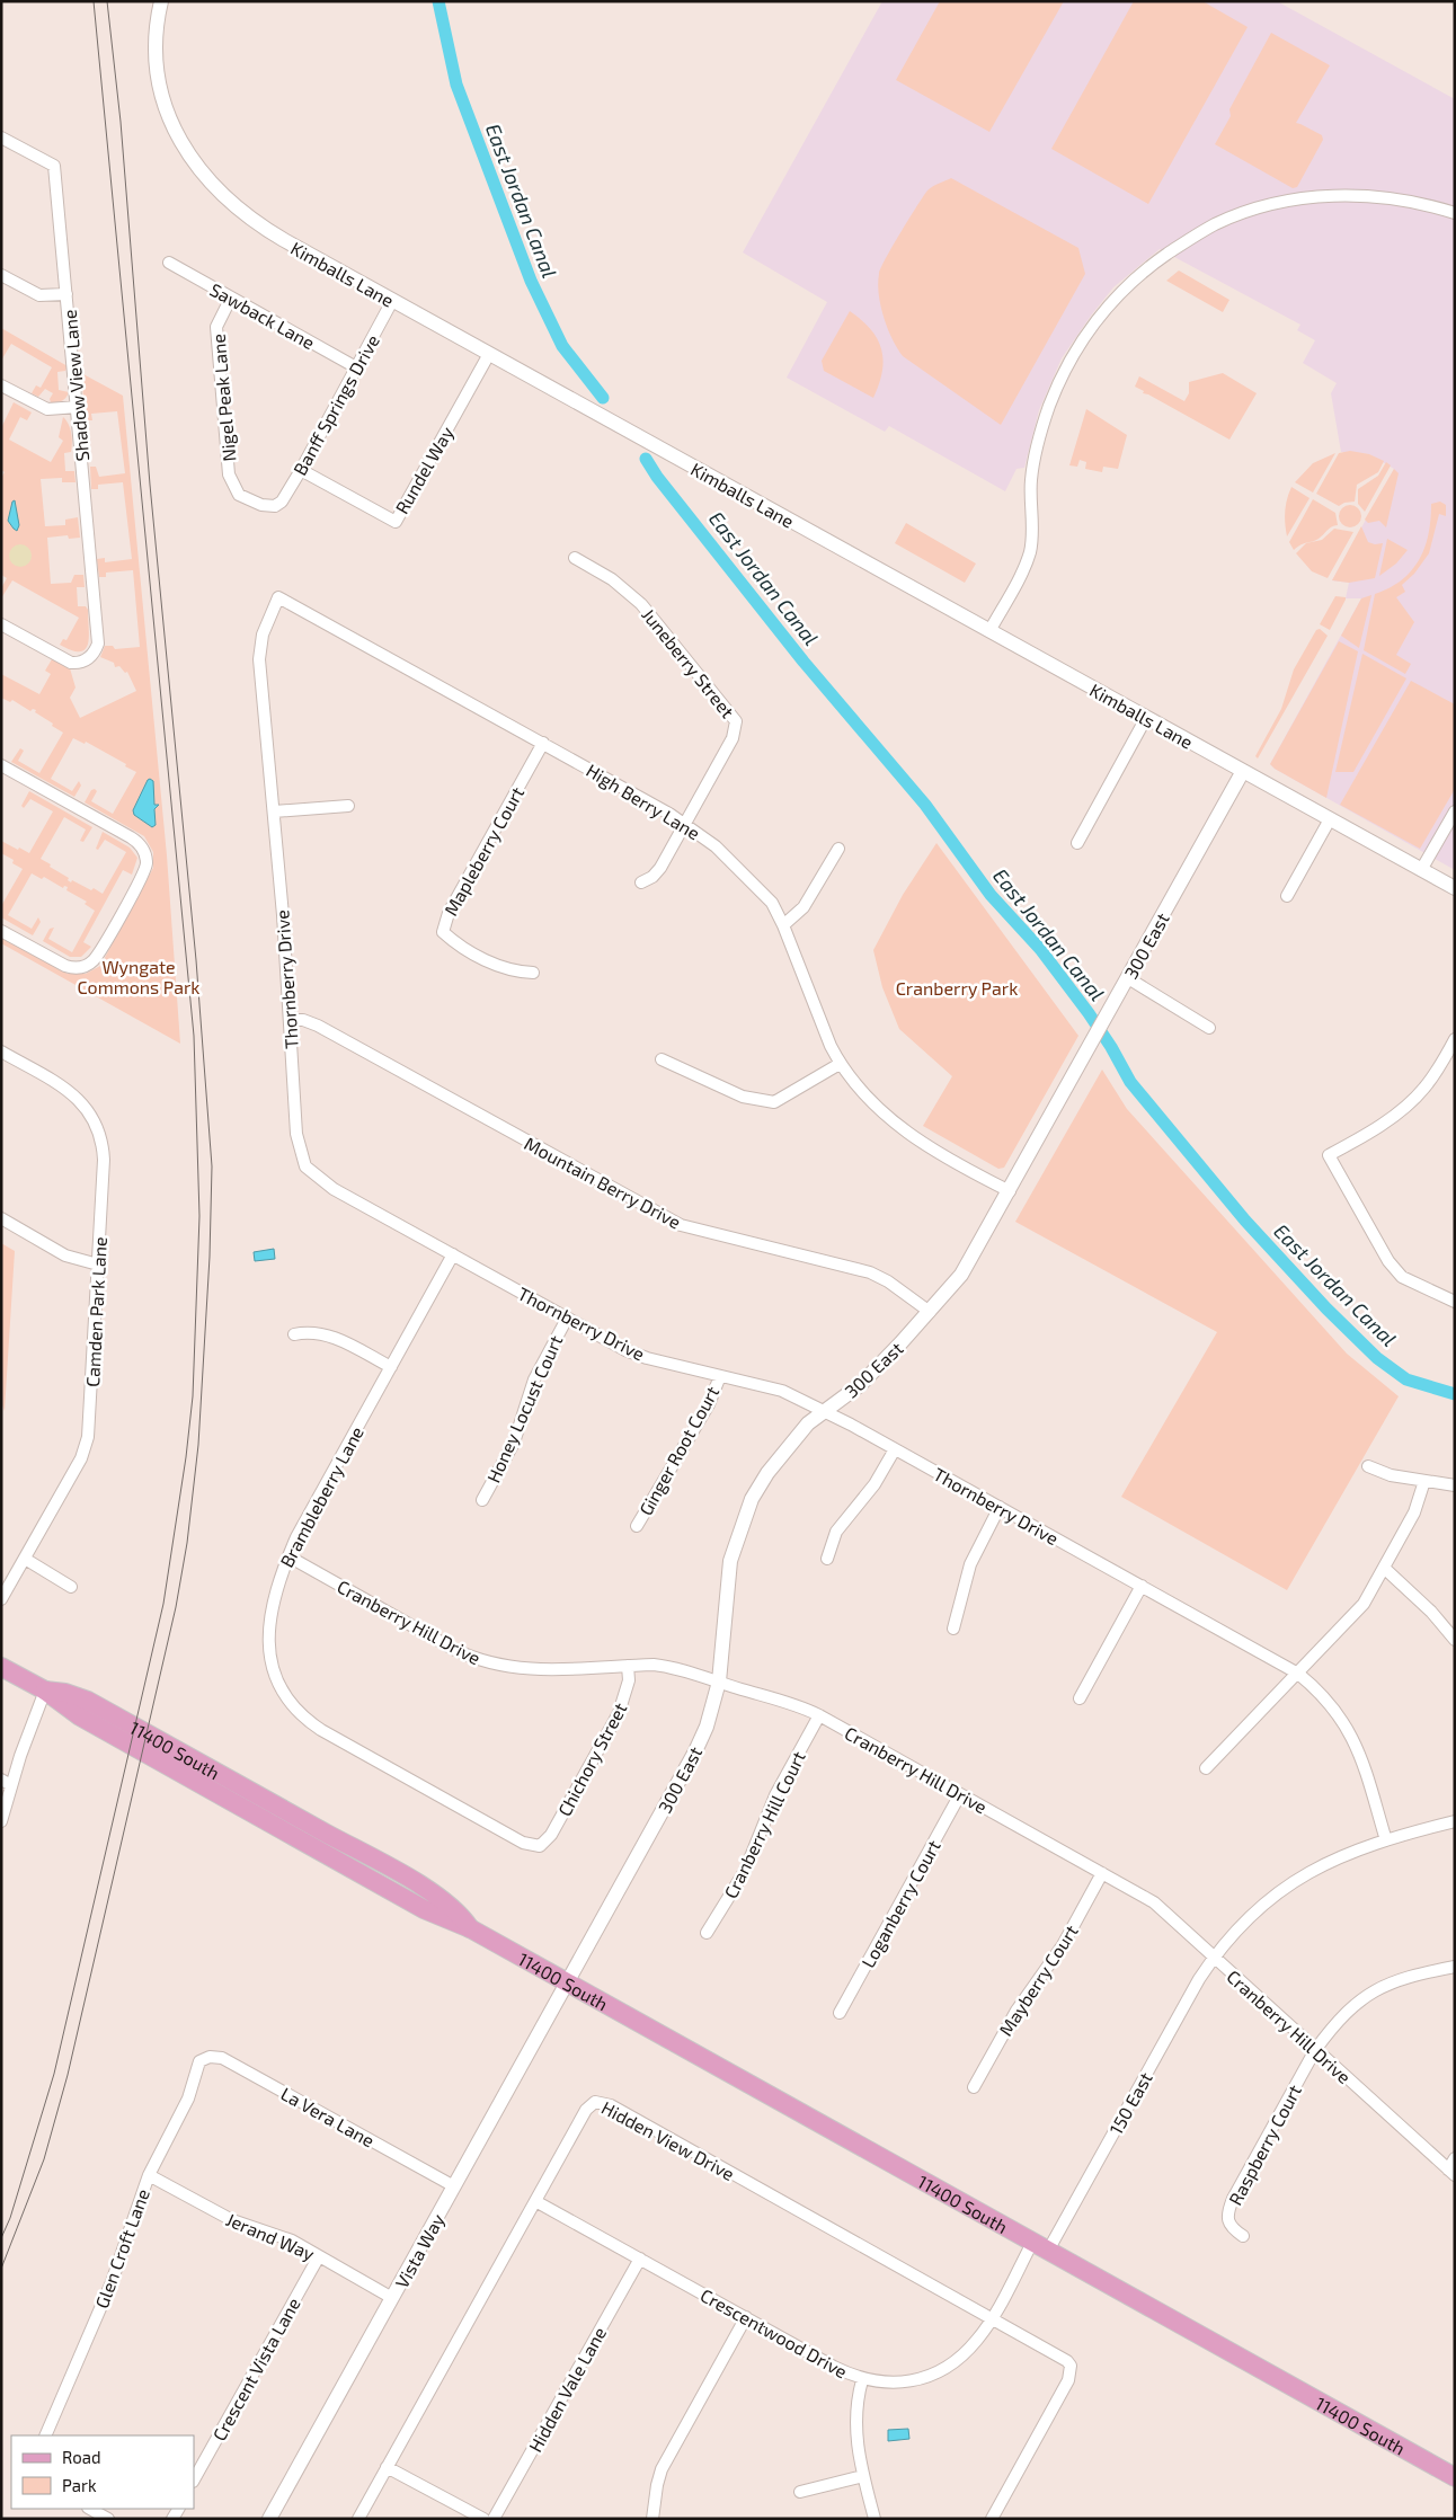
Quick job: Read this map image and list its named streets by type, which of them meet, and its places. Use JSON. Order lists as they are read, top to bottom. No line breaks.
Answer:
{"streets":{"main road":["11400 South"],"street":["Kimballs Lane","Sawback Lane","Shadow View Lane","Nigel Peak Lane","Banff Springs Drive","Rundel Way","Juneberry Street","High Berry Lane","Mapleberry Court","300 East","Thornberry Drive","Mountain Berry Drive","Camden Park Lane","Honey Locust Court","Ginger Root Court","Brambleberry Lane","Cranberry Hill Drive","Chichory Street","Cranberry Hill Court","Loganberry Court","Mayberry Court","150 East","La Vera Lane","Hidden View Drive","Raspberry Court","Jerand Way","Glen Croft Lane","Vista Way","Crescentwood Drive","Crescent Vista Lane","Hidden Vale Lane"]},"crossings":[["Kimballs Lane","Banff Springs Drive"],["Kimballs Lane","Rundel Way"],["Kimballs Lane","300 East"],["Sawback Lane","Nigel Peak Lane"],["Sawback Lane","Banff Springs Drive"],["Nigel Peak Lane","Banff Springs Drive"],["Banff Springs Drive","Rundel Way"],["Juneberry Street","High Berry Lane"],["High Berry Lane","Mapleberry Court"],["High Berry Lane","300 East"],["High Berry Lane","Thornberry Drive"],["300 East","Thornberry Drive"],["300 East","Mountain Berry Drive"],["300 East","Cranberry Hill Drive"],["300 East","11400 South"],["300 East","Vista Way"],["Thornberry Drive","Mountain Berry Drive"],["Thornberry Drive","Honey Locust Court"],["Thornberry Drive","Ginger Root Court"],["Thornberry Drive","Brambleberry Lane"],["Thornberry Drive","150 East"],["Brambleberry Lane","Cranberry Hill Drive"],["Brambleberry Lane","Chichory Street"],["Cranberry Hill Drive","Chichory Street"],["Cranberry Hill Drive","Cranberry Hill Court"],["Cranberry Hill Drive","Loganberry Court"],["Cranberry Hill Drive","Mayberry Court"],["Cranberry Hill Drive","150 East"],["Cranberry Hill Drive","Raspberry Court"],["11400 South","150 East"],["11400 South","Vista Way"],["11400 South","Crescentwood Drive"],["150 East","Crescentwood Drive"],["La Vera Lane","Glen Croft Lane"],["La Vera Lane","Vista Way"],["Hidden View Drive","Crescentwood Drive"],["Jerand Way","Glen Croft Lane"],["Jerand Way","Vista Way"],["Jerand Way","Crescent Vista Lane"],["Crescentwood Drive","Hidden Vale Lane"]],"water":["East Jordan Canal"],"parks":["Wyngate Commons Park","Cranberry Park"],"legend":["Road","Park"]}
